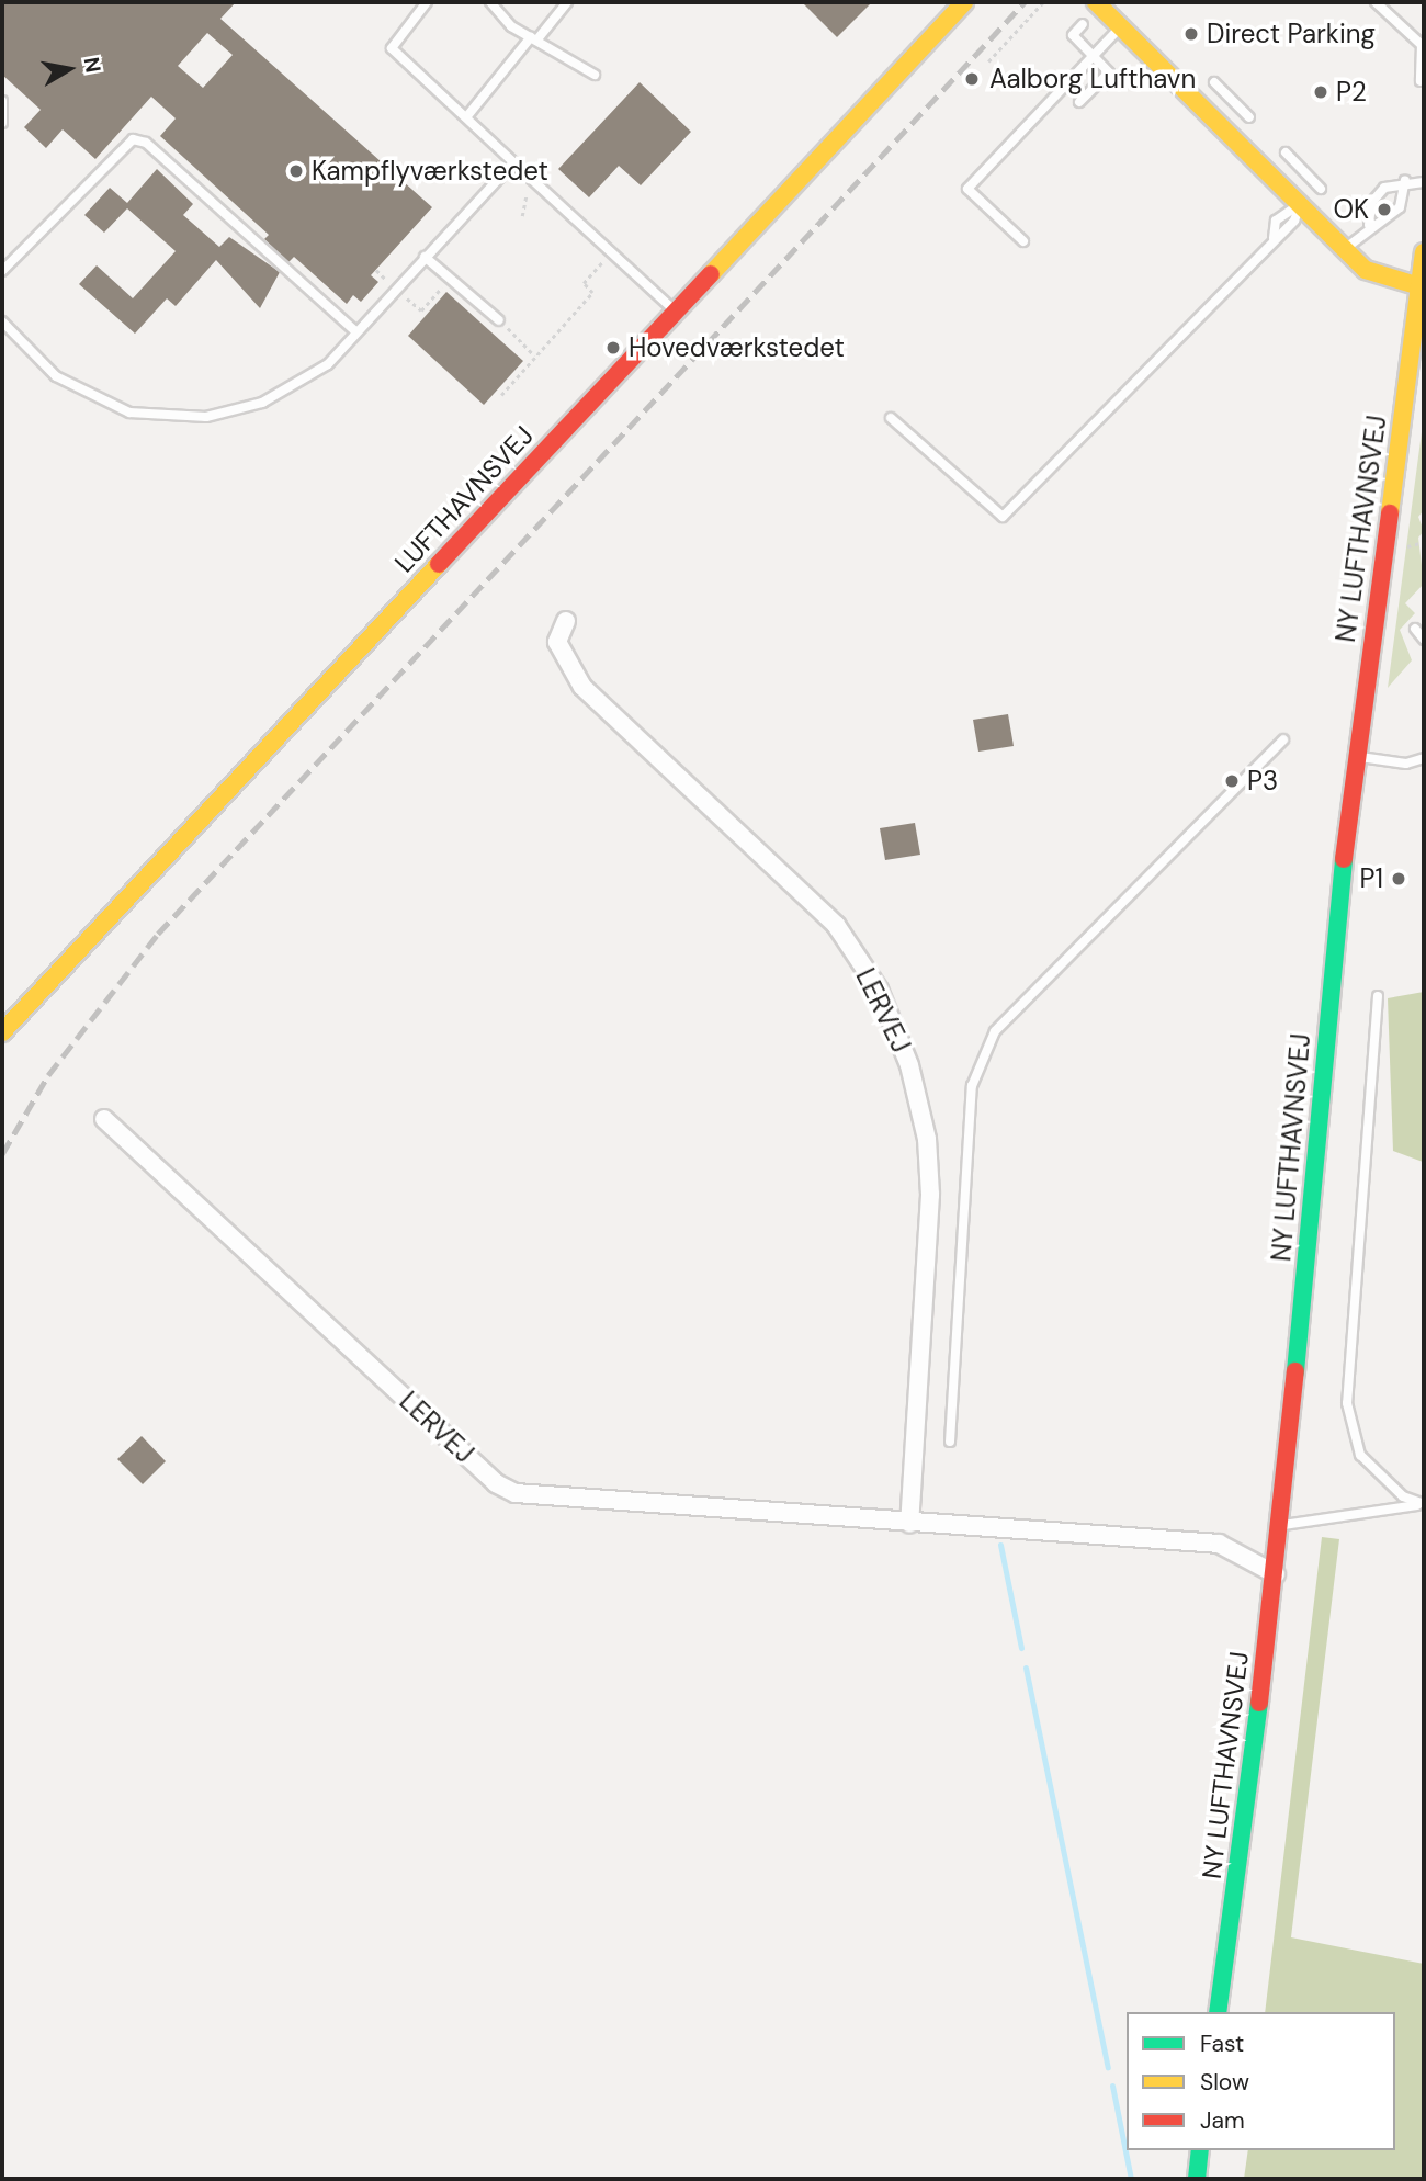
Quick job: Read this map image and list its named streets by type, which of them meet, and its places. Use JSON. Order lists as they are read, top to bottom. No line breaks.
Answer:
{"streets":{"street":["LUFTHAVNSVEJ","NY LUFTHAVNSVEJ","LERVEJ"]},"crossings":[["NY LUFTHAVNSVEJ","LERVEJ"]],"places":["Direct Parking","Aalborg Lufthavn","P2","Kampflyværkstedet","OK","Hovedværkstedet","P3","P1"],"legend":["Fast","Slow","Jam"],"north":"right"}
